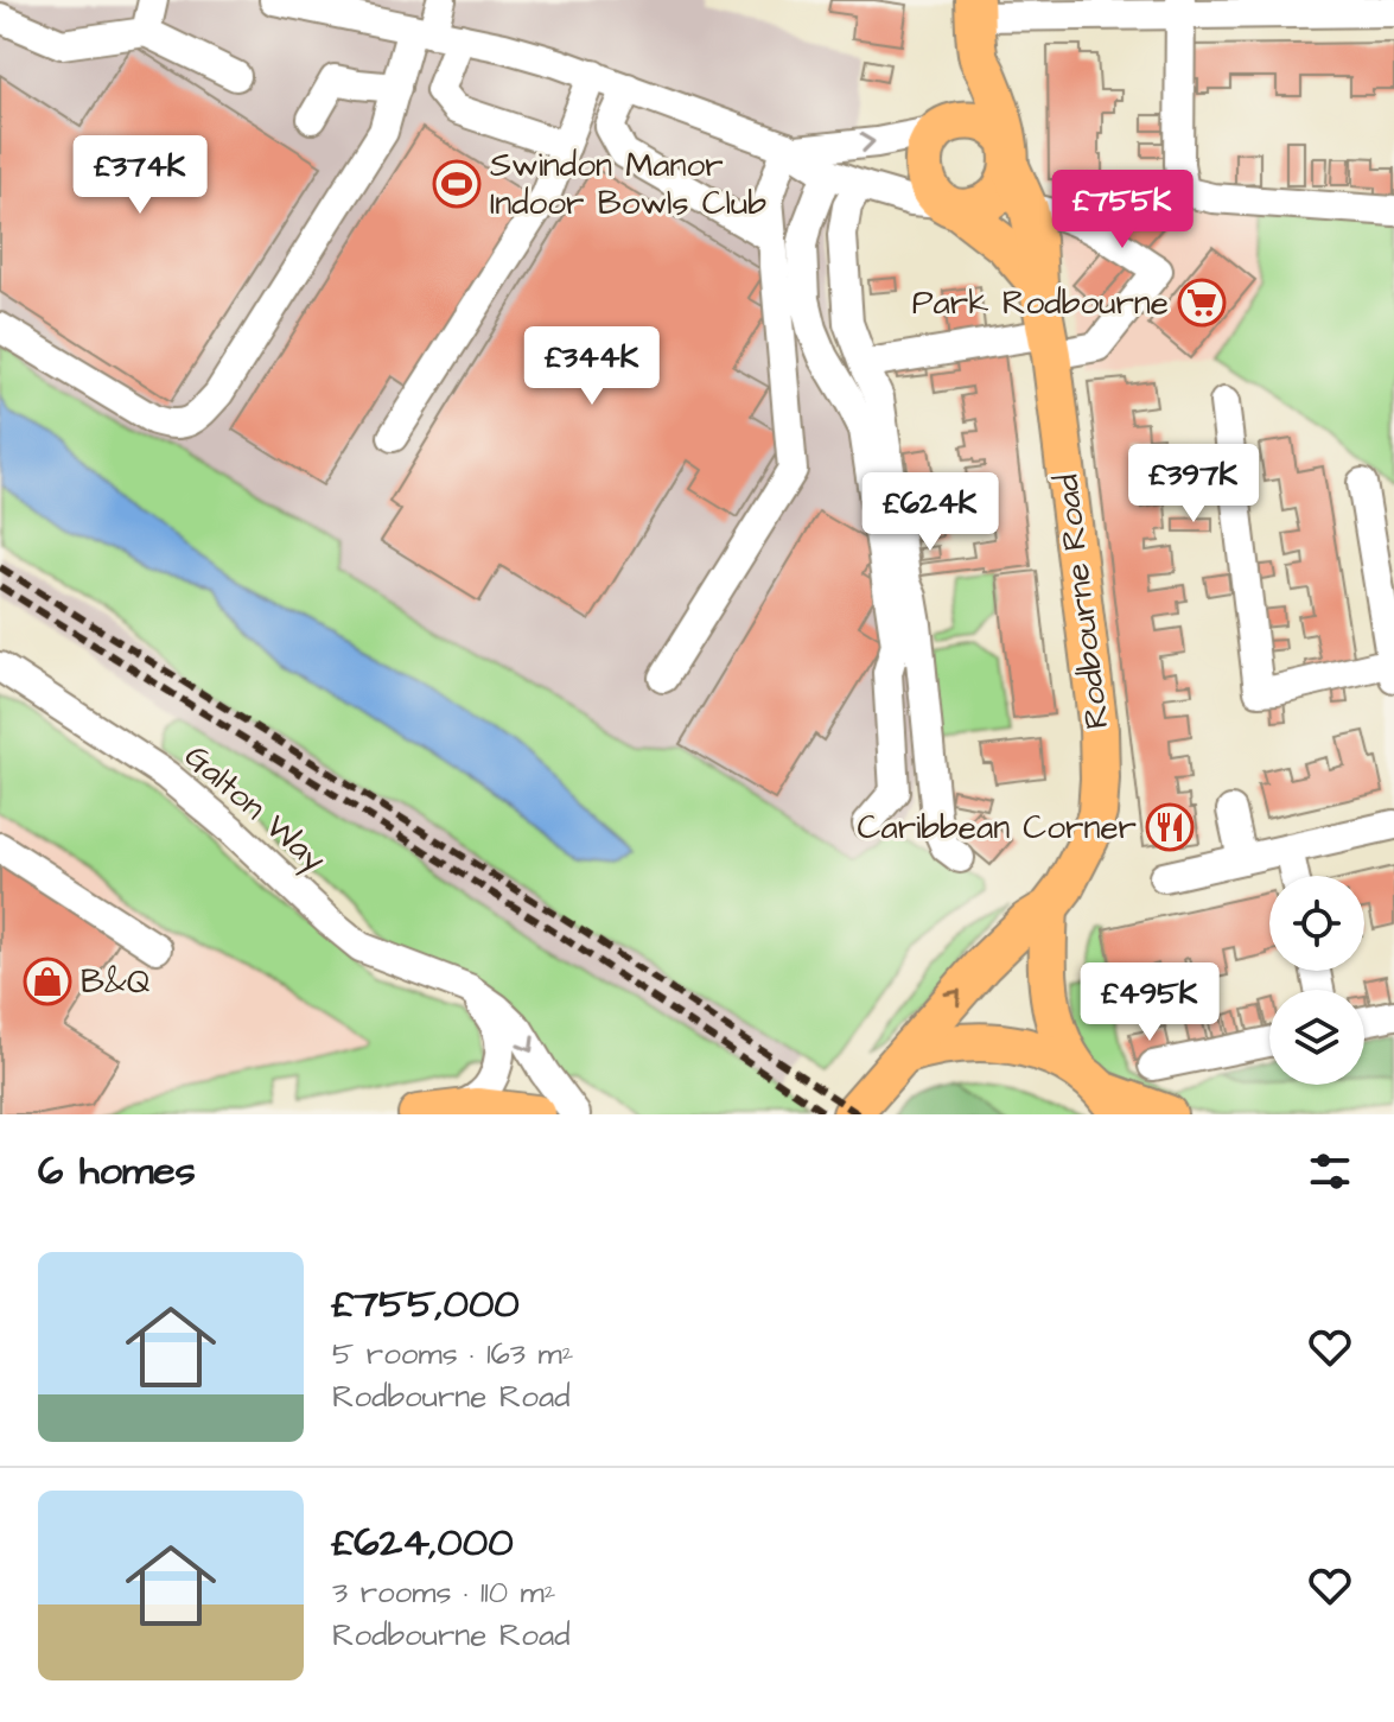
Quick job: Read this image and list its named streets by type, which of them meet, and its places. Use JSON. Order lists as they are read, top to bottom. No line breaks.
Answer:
{"streets":{"main road":["Rodbourne Road"],"street":["Galton Way"]},"places":{"sports":["Swindon Manor Indoor Bowls Club"],"supermarket":["Park Rodbourne"],"restaurant":["Caribbean Corner"],"shop":["B&Q"]},"page":{"price":["£374K","£755K","£344K","£397K","£624K","£495K"],"heading":"6 homes","list":[{"name":"£755,000","note":"5 rooms · 163 m² · Rodbourne Road"},{"name":"£624,000","note":"3 rooms · 110 m² · Rodbourne Road"}]}}
